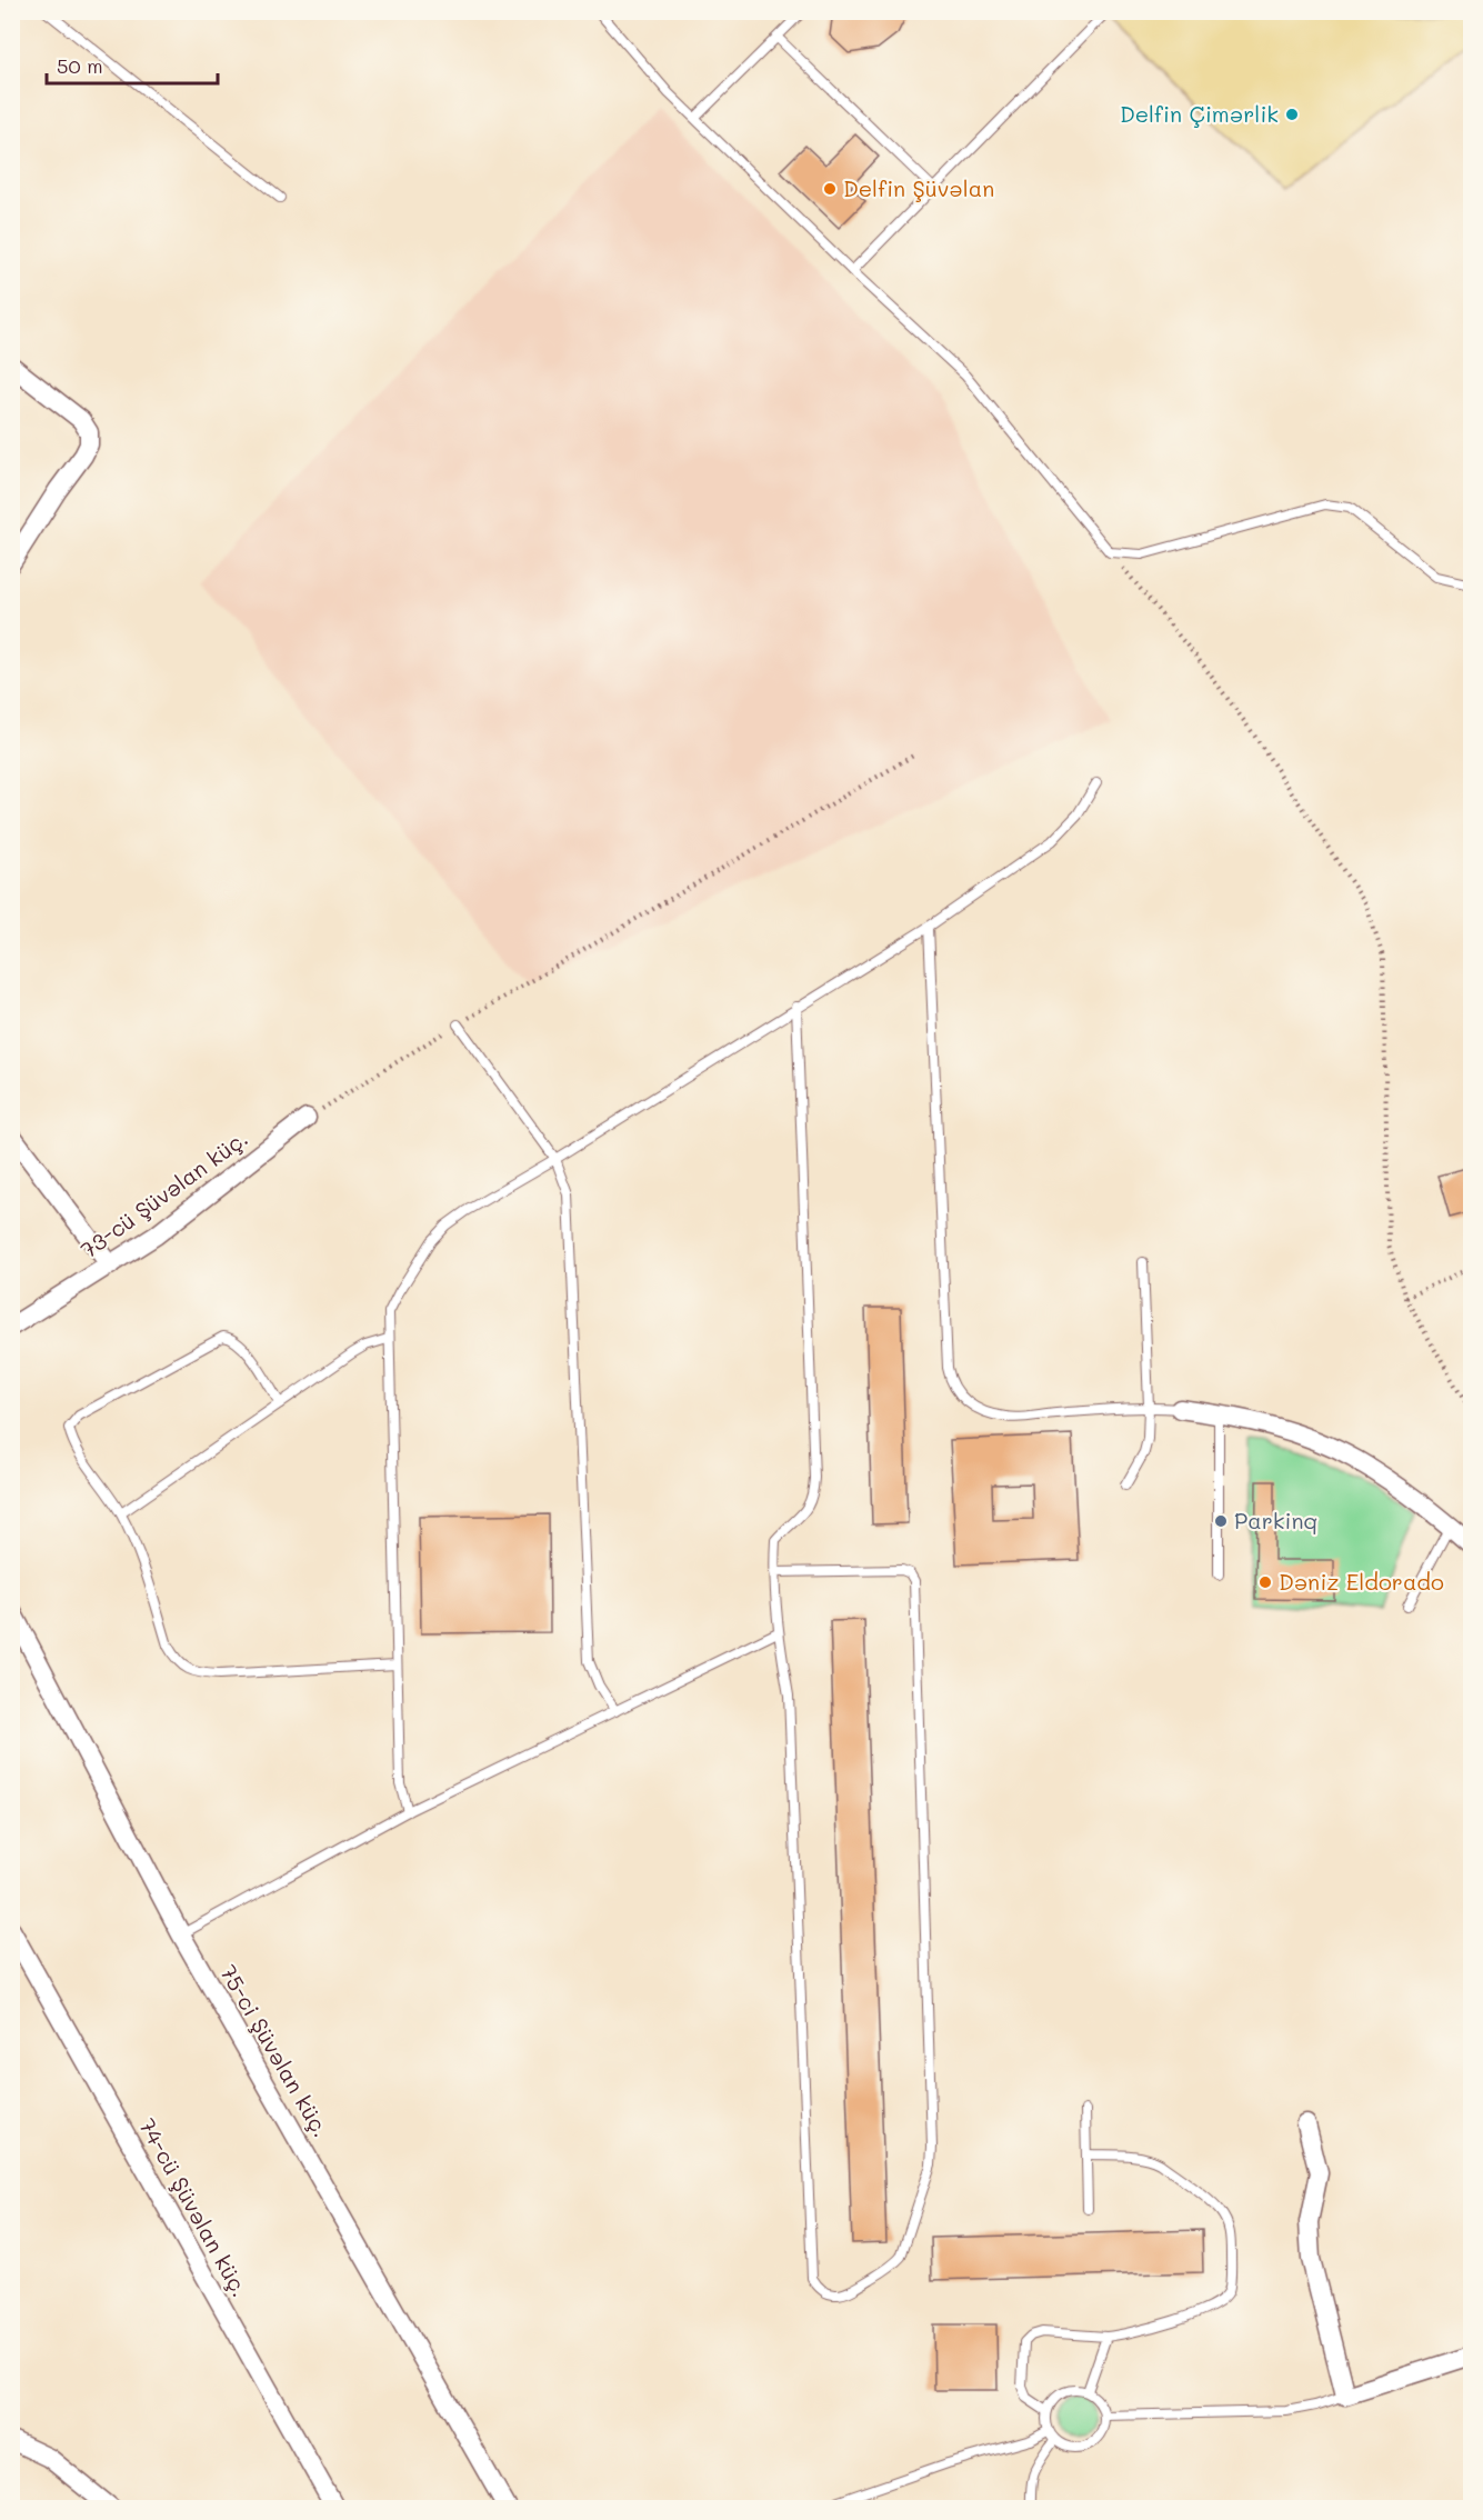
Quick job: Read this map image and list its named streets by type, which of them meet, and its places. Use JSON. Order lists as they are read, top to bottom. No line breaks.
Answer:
{"streets":{"street":["73-cü Şüvəlan küç.","75-ci Şüvəlan küç.","74-cü Şüvəlan küç."]},"places":["Delfin Çimərlik","Delfin Şüvəlan","Parkinq","Dəniz Eldorado"],"scale_bar":"50 m"}
